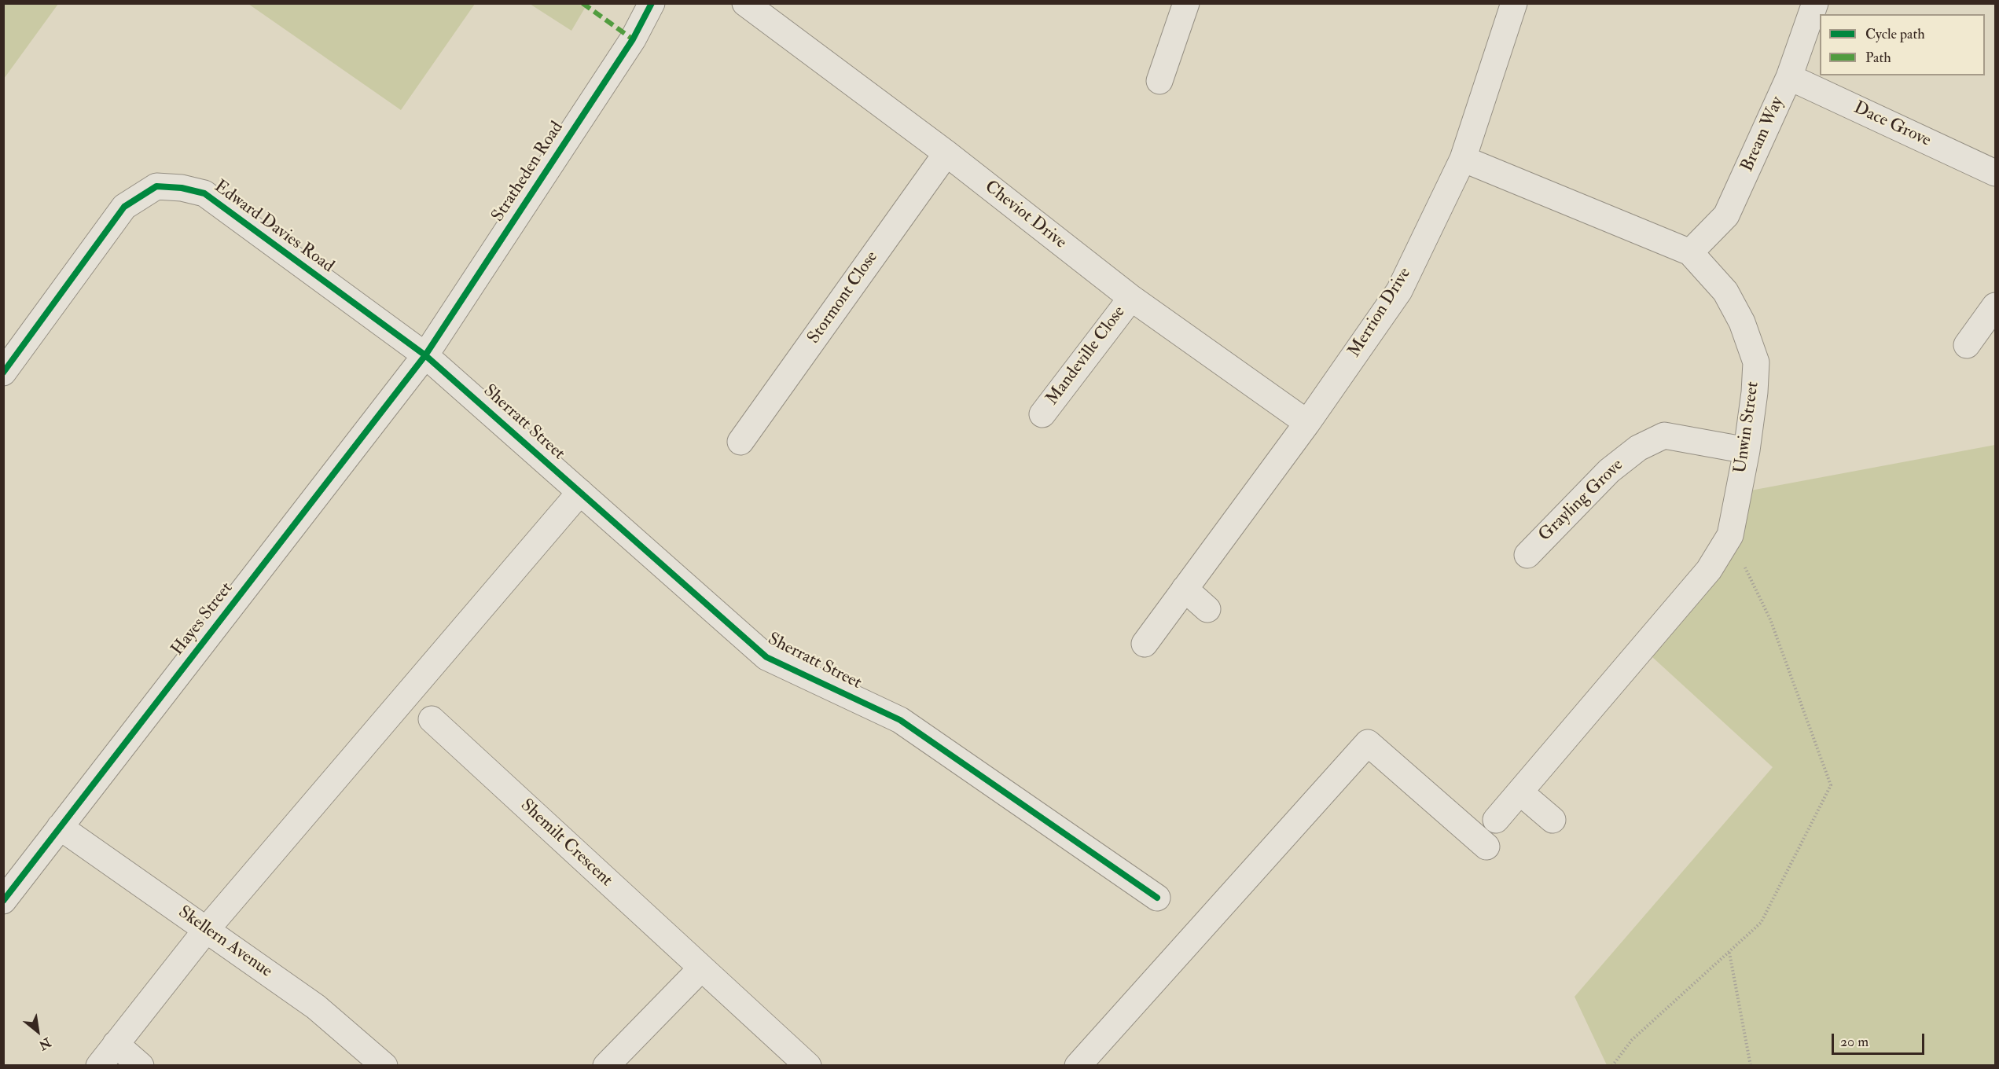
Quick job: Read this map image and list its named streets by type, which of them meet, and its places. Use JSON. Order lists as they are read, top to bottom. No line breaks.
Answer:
{"streets":{"street":["Dace Grove","Bream Way","Stratheden Road","Cheviot Drive","Edward Davies Road","Stormont Close","Merrion Drive","Mandeville Close","Sherratt Street","Unwin Street","Grayling Grove","Hayes Street","Shemilt Crescent","Skellern Avenue"]},"crossings":[["Dace Grove","Bream Way"],["Bream Way","Unwin Street"],["Stratheden Road","Edward Davies Road"],["Stratheden Road","Sherratt Street"],["Stratheden Road","Hayes Street"],["Cheviot Drive","Stormont Close"],["Cheviot Drive","Merrion Drive"],["Cheviot Drive","Mandeville Close"],["Edward Davies Road","Sherratt Street"],["Edward Davies Road","Hayes Street"],["Merrion Drive","Unwin Street"],["Sherratt Street","Hayes Street"],["Unwin Street","Grayling Grove"],["Hayes Street","Skellern Avenue"]],"legend":["Cycle path","Path"],"scale_bar":"20 m","north":"bottom right"}
